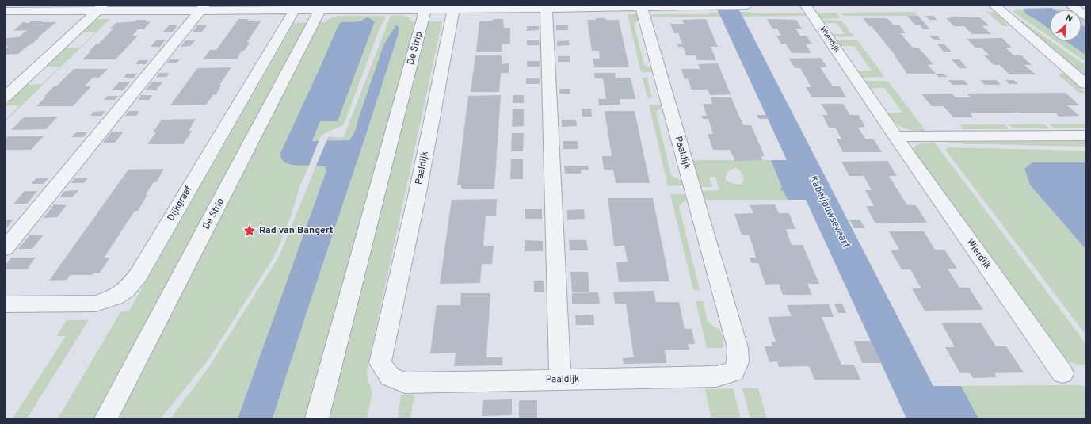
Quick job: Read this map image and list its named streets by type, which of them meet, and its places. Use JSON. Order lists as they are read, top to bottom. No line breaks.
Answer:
{"streets":{"street":["Wierdijk","De Strip","Paaldijk","Dijkgraaf"]},"water":["Kabeljauwsevaart"],"places":{"place":["Rad van Bangert"]},"north":"top right"}
